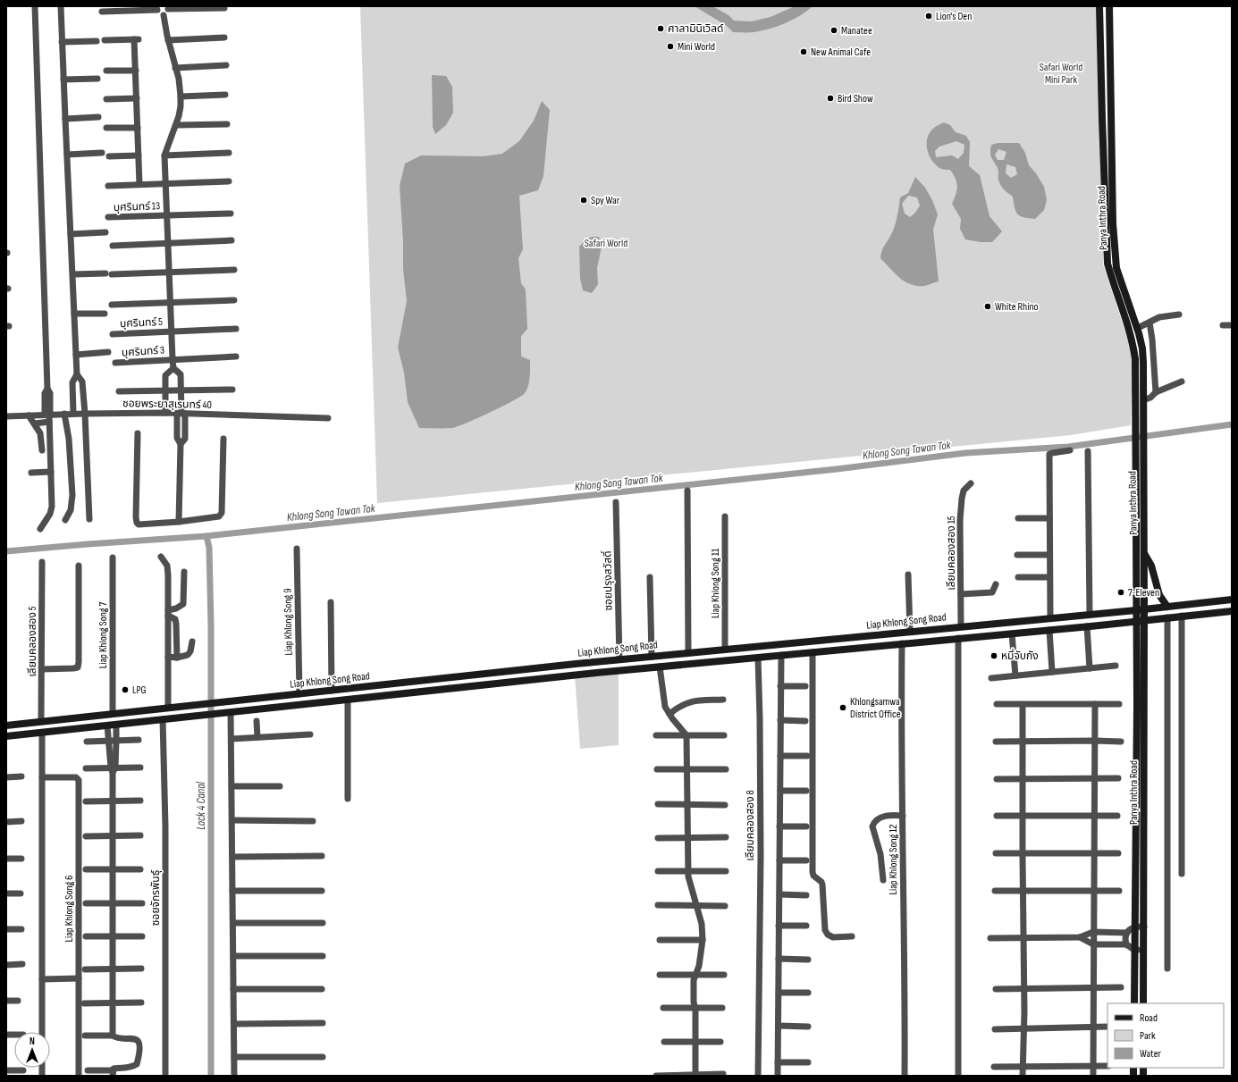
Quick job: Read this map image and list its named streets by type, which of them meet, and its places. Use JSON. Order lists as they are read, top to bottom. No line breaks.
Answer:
{"streets":{"main road":["Panya Inthra Road","Liap Khlong Song Road"],"street":["บุศรินทร์ 13","บุศรินทร์ 5","บุศรินทร์ 3","ซอยพระยาสุเรนทร์ 40","เลียบคลองสอง 15","ซอยปรุงสวัสดิ์","Liap Khlong Song 11","Liap Khlong Song 9","Liap Khlong Song 7","เลียบคลองสอง 5","เลียบคลองสอง 8","Liap Khlong Song 12","ซอยจักรพันธุ์","Liap Khlong Song 6"]},"crossings":[["Panya Inthra Road","Liap Khlong Song Road"],["เลียบคลองสอง 15","Liap Khlong Song Road"],["ซอยปรุงสวัสดิ์","Liap Khlong Song Road"],["Liap Khlong Song 11","Liap Khlong Song Road"],["Liap Khlong Song Road","Liap Khlong Song 9"],["Liap Khlong Song Road","Liap Khlong Song 7"],["Liap Khlong Song Road","เลียบคลองสอง 5"],["Liap Khlong Song Road","เลียบคลองสอง 8"],["Liap Khlong Song Road","Liap Khlong Song 12"],["Liap Khlong Song Road","ซอยจักรพันธุ์"]],"water":["Khlong Song Tawan Tok","Lock 4 Canal"],"parks":["Safari World Mini Park","Safari World"],"places":["Lion's Den","ศาลามินิเวิลด์","Manatee","Mini World","New Animal Cafe","Bird Show","Spy War","White Rhino","7-Eleven","หมี่จับกัง","LPG","Khlongsamwa District Office"],"legend":["Road","Park","Water"],"north":"top"}
